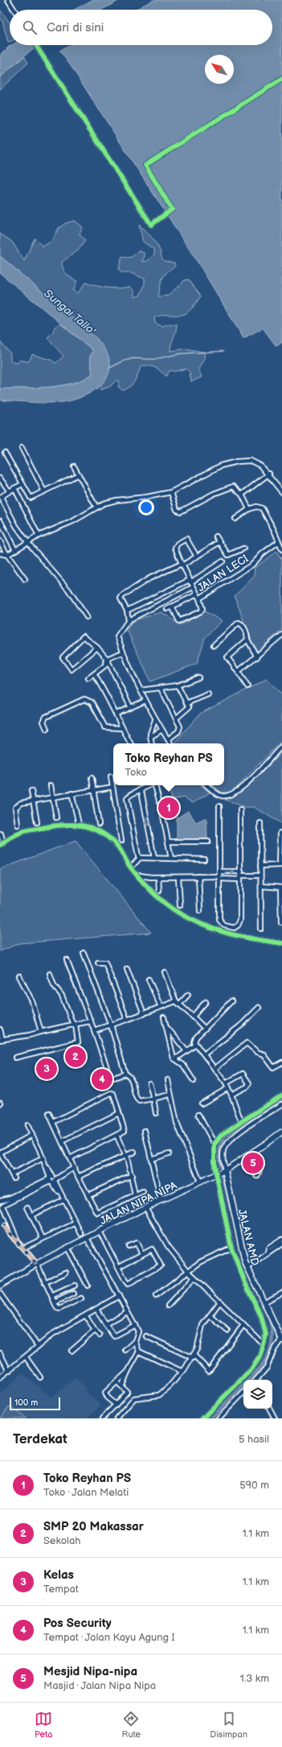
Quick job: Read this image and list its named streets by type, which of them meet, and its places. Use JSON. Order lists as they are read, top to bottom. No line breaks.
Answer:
{"streets":{"street":["JALAN LECI","JALAN NIPA NIPA","JALAN AMD"]},"crossings":[["JALAN NIPA NIPA","JALAN AMD"]],"water":["Sungai Tallo'"],"scale_bar":"100 m","north":"top left","page":{"search":"Cari di sini","popup":["Toko Reyhan PS","Toko"],"pins":["1","2","3","4","5"],"scale":"100 m","heading":["Terdekat","5 hasil"],"list":[{"mark":"1","name":"Toko Reyhan PS","note":"Toko · Jalan Melati","value":"590 m"},{"mark":"2","name":"SMP 20 Makassar","note":"Sekolah","value":"1.1 km"},{"mark":"3","name":"Kelas","note":"Tempat","value":"1.1 km"},{"mark":"4","name":"Pos Security","note":"Tempat · Jalan Kayu Agung I","value":"1.1 km"},{"mark":"5","name":"Mesjid Nipa-nipa","note":"Masjid · Jalan Nipa Nipa","value":"1.3 km"}],"nav":["Peta","Rute","Disimpan"]}}
